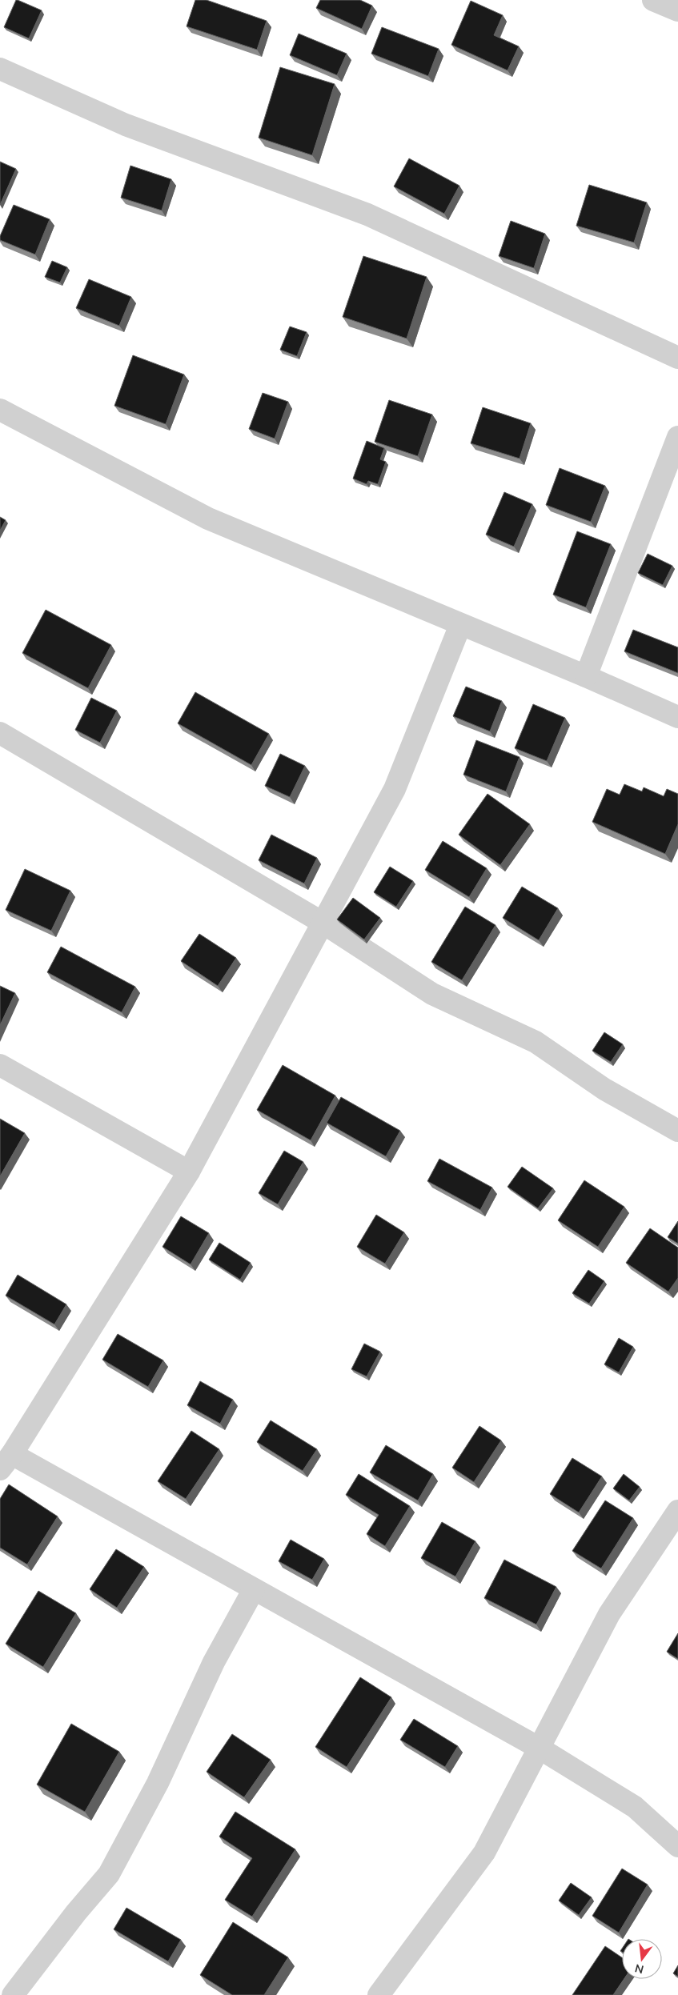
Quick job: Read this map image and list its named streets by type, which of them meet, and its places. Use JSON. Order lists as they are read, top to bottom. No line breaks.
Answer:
{"north":"bottom"}
